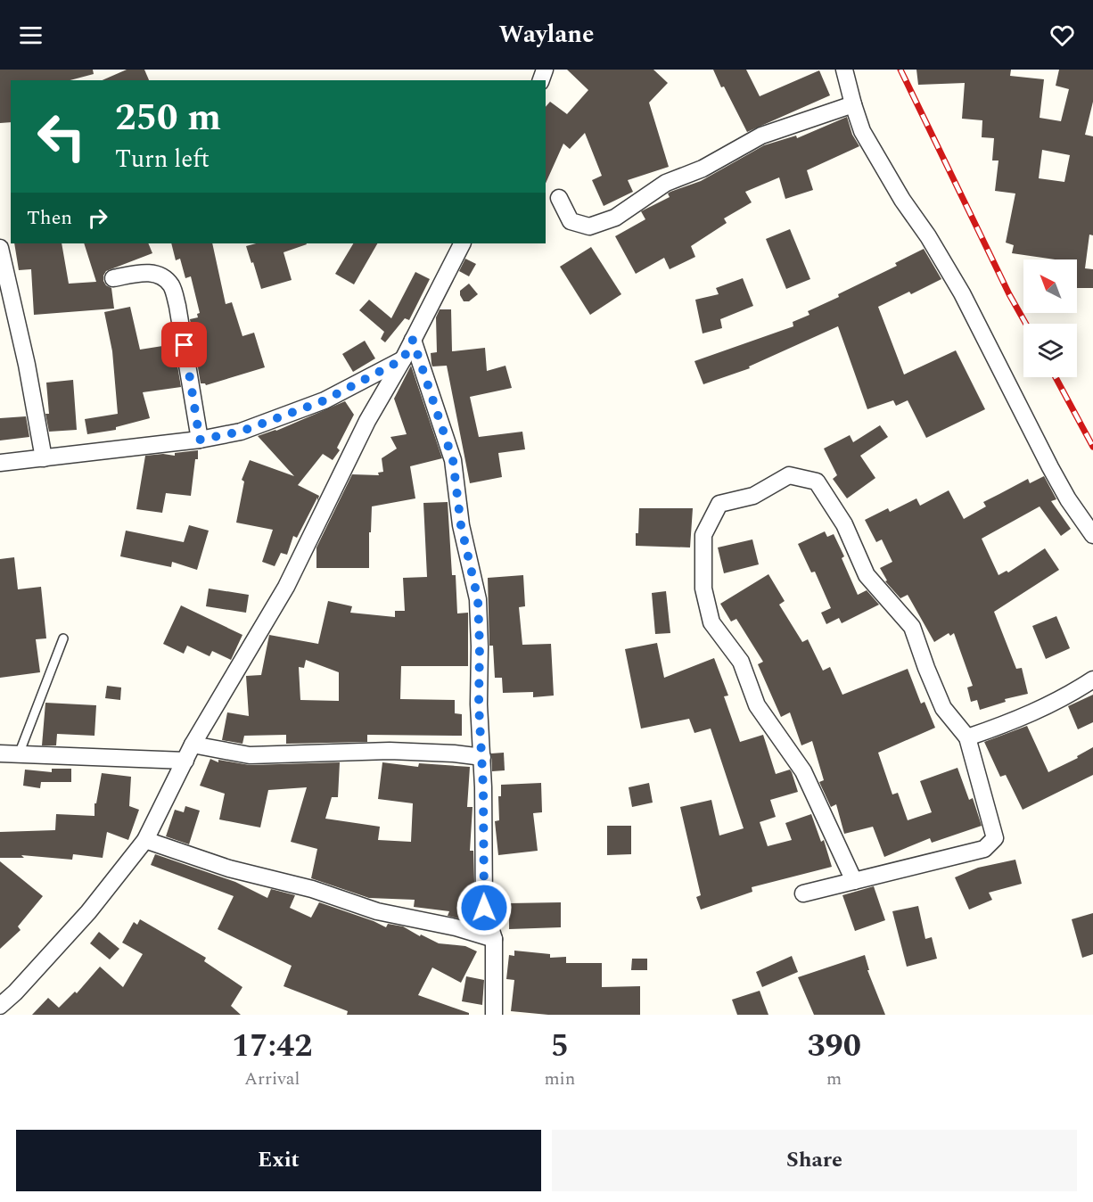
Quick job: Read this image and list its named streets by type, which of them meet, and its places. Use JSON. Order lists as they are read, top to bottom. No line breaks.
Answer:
{"north":"top left","page":{"header":"Waylane","turn":["250 m","Turn left"],"then":"Then","eta":["17:42","Arrival","5","min","390","m"],"buttons":["Exit","Share"]}}
